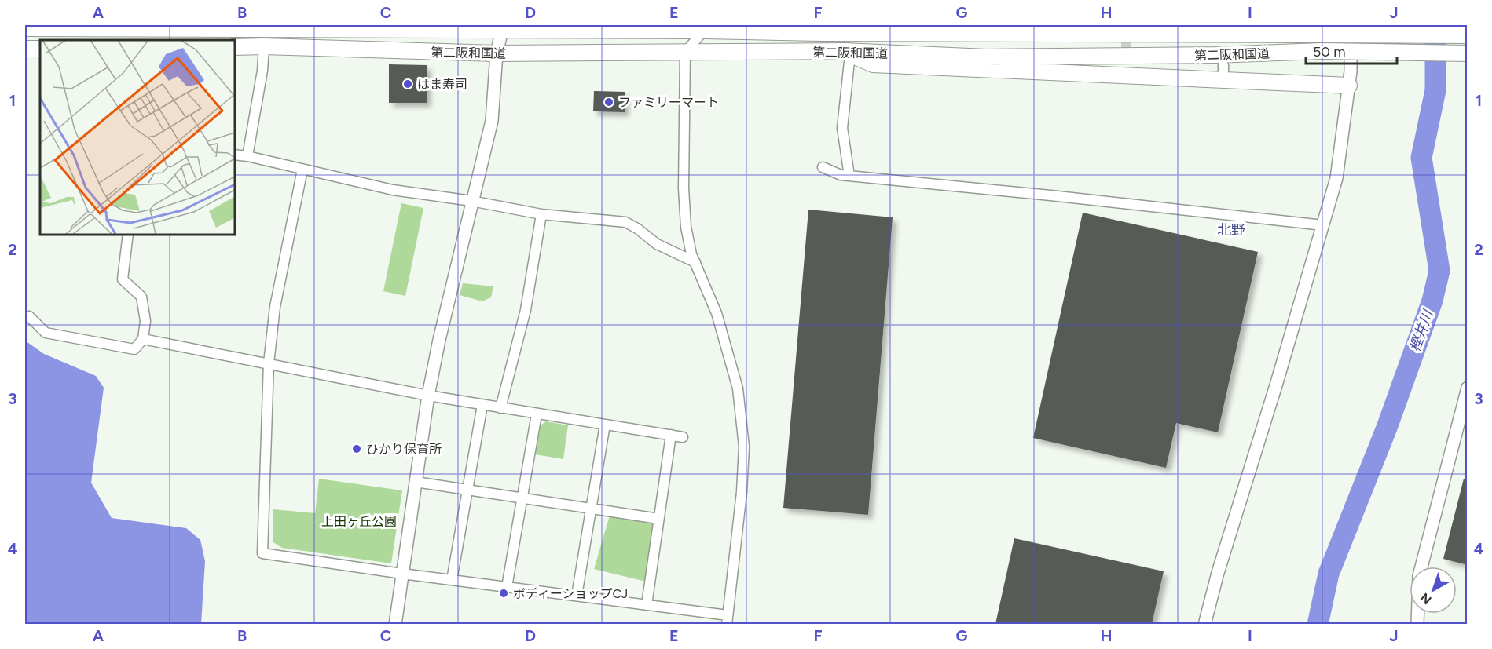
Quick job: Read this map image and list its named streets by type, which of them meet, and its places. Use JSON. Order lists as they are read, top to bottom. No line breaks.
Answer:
{"streets":{"highway":["第二阪和国道"]},"districts":["北野"],"water":["樫井川"],"parks":["上田ヶ丘公園"],"places":["はま寿司","ファミリーマート","ひかり保育所","ボディーショップCJ"],"scale_bar":"50 m","north":"bottom left","grid":{"columns":["A","B","C","D","E","F","G","H","I","J"],"rows":["1","2","3","4"]}}
